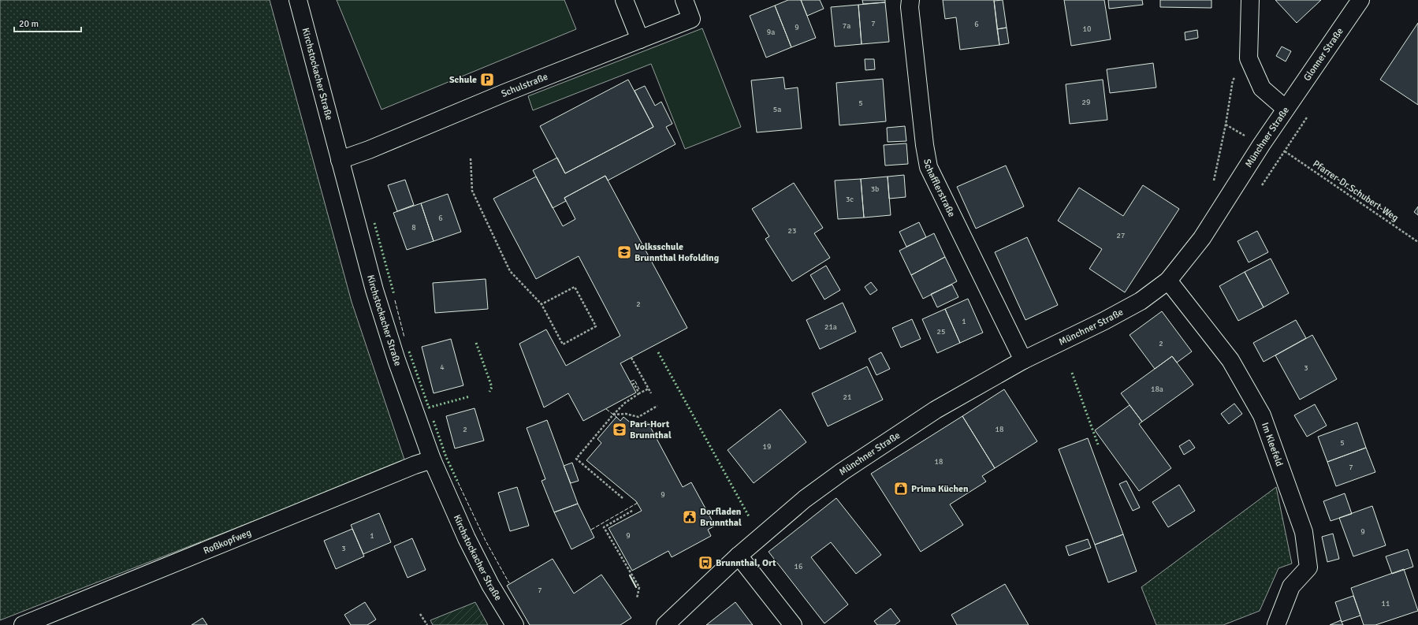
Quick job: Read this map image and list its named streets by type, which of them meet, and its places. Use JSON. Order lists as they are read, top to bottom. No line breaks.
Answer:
{"streets":{"street":["Glonner Straße","Kirchstockacher Straße","Schulstraße","Münchner Straße","Schafflerstraße","Im Kleefeld","Roßkopfweg"],"path":["Pfarrer-Dr.Schubert-Weg"]},"crossings":[["Glonner Straße","Münchner Straße"],["Kirchstockacher Straße","Schulstraße"],["Kirchstockacher Straße","Roßkopfweg"],["Münchner Straße","Schafflerstraße"],["Münchner Straße","Im Kleefeld"]],"places":{"parking":["Schule"],"school or university":["Volksschule Brunnthal Hofolding","Pari-Hort Brunnthal"],"shop":["Prima Küchen"],"public building":["Dorfladen Brunnthal"],"bus stop":["Brunnthal, Ort"]},"house_numbers":["7","6","7a","9","10","9a","29","5","5a","3b","3c","6","8","23","27","2","1","21a","25","2","4","3","18a","21","2","18","5","19","18","7","9","9","1","9","3","16","7","11"],"scale_bar":"20 m"}
